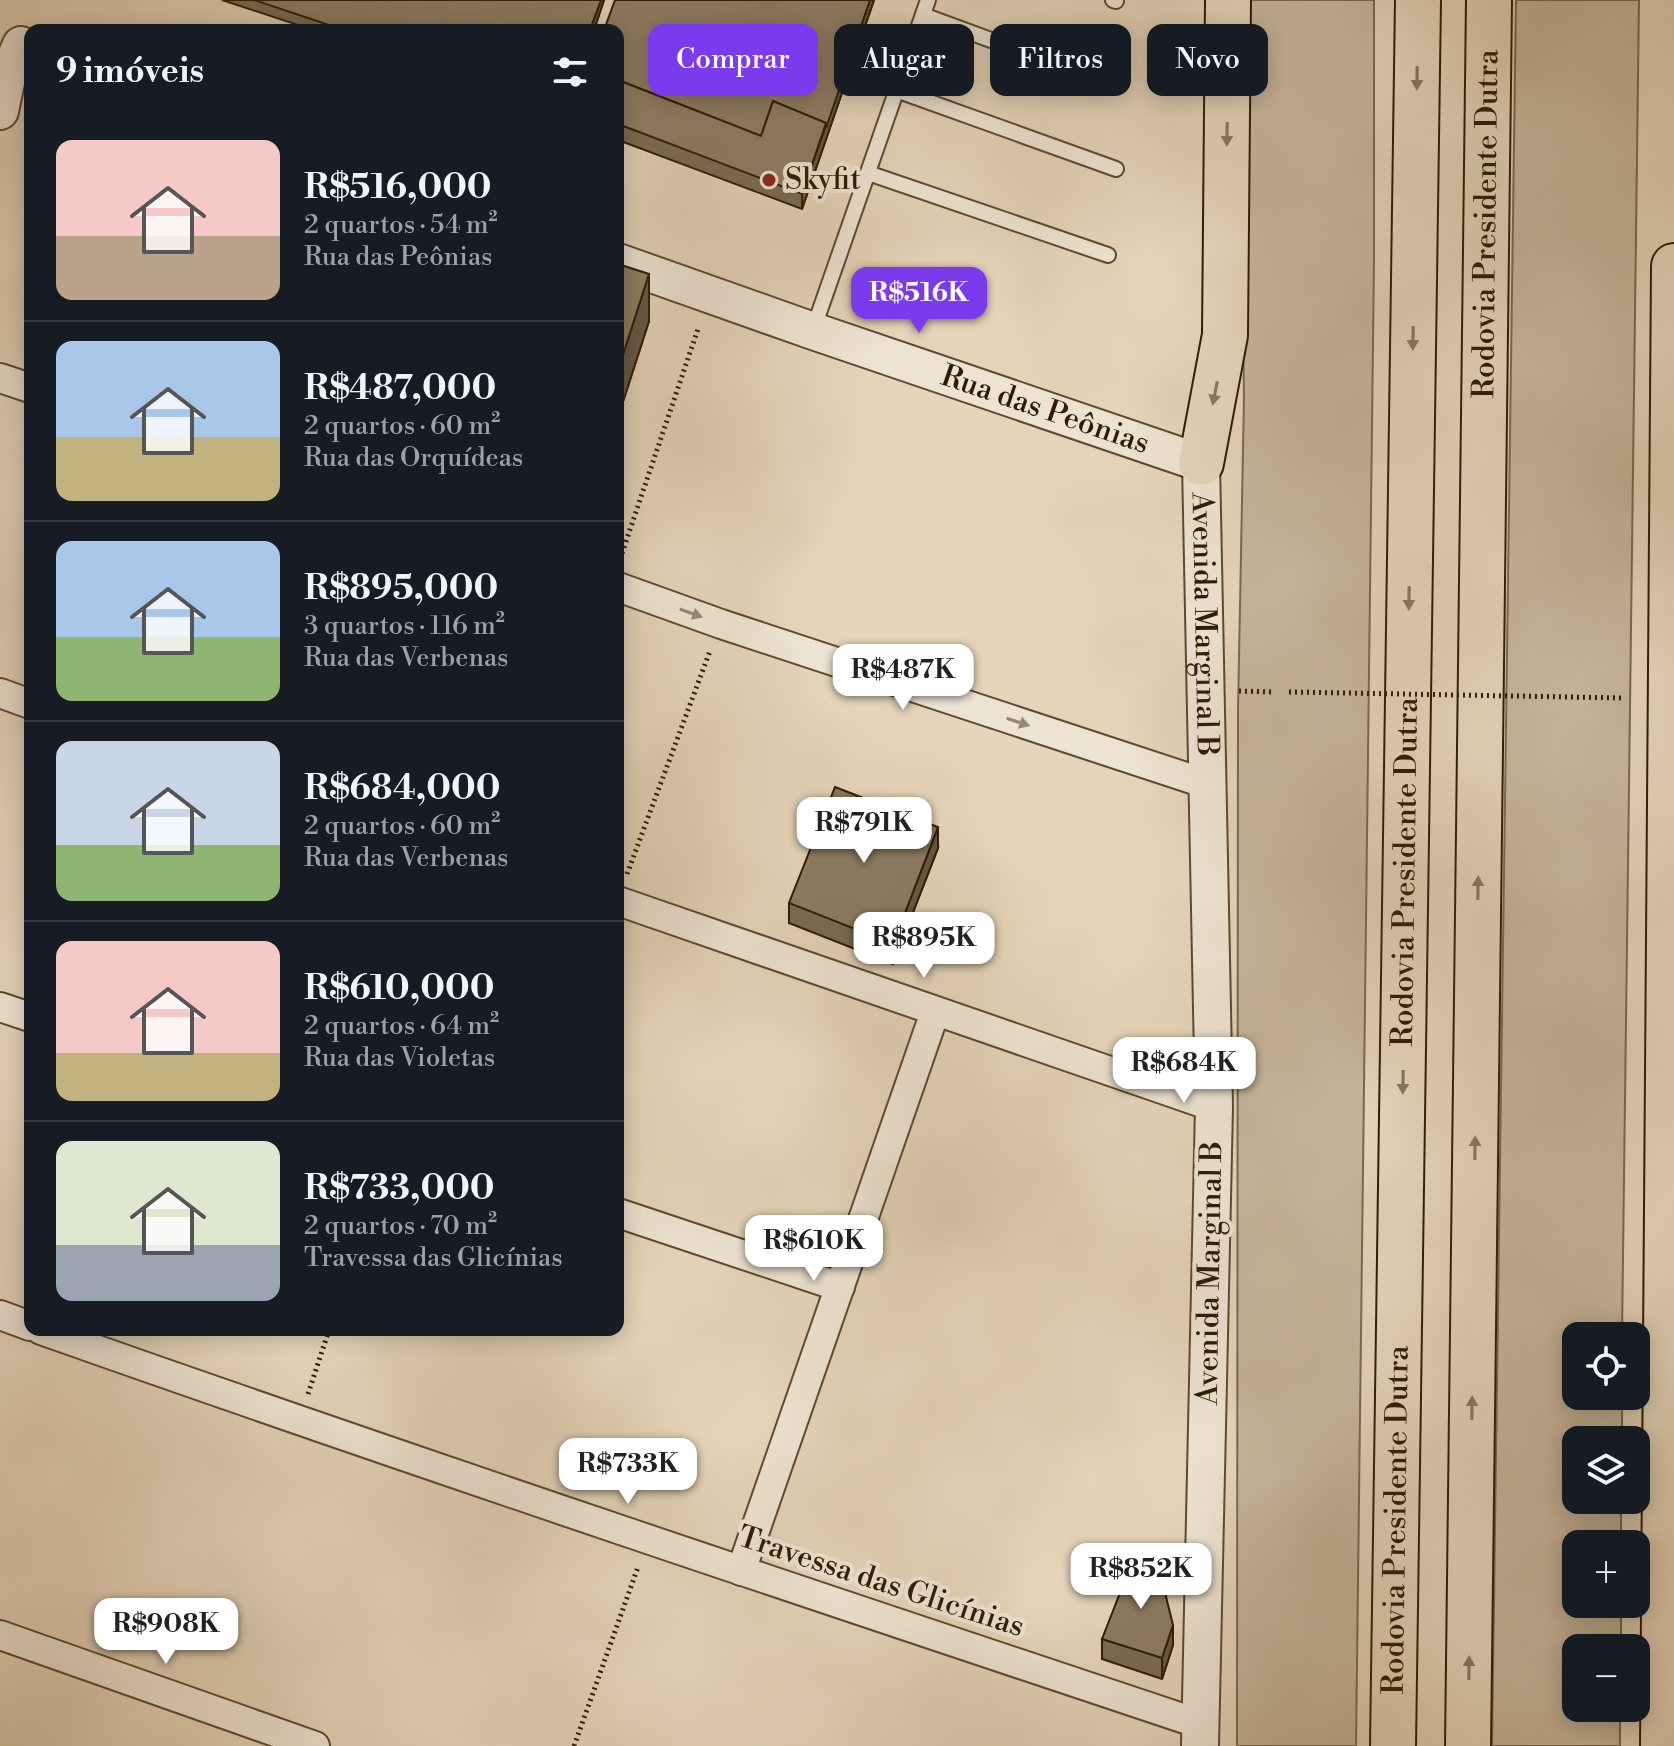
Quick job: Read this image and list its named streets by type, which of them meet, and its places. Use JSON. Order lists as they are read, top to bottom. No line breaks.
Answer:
{"streets":{"main road":["Rodovia Presidente Dutra"],"street":["Rua das Peônias","Avenida Marginal B","Travessa das Glicínias"]},"crossings":[["Rua das Peônias","Avenida Marginal B"],["Avenida Marginal B","Travessa das Glicínias"]],"places":["Skyfit"],"page":{"chip":["Comprar","Alugar","Filtros","Novo"],"heading":"9 imóveis","list":[{"name":"R$516,000","note":"2 quartos · 54 m² · Rua das Peônias"},{"name":"R$487,000","note":"2 quartos · 60 m² · Rua das Orquídeas"},{"name":"R$895,000","note":"3 quartos · 116 m² · Rua das Verbenas"},{"name":"R$684,000","note":"2 quartos · 60 m² · Rua das Verbenas"},{"name":"R$610,000","note":"2 quartos · 64 m² · Rua das Violetas"},{"name":"R$733,000","note":"2 quartos · 70 m² · Travessa das Glicínias"}],"price":["R$516K","R$487K","R$791K","R$895K","R$684K","R$610K","R$733K","R$852K","R$908K"],"map_buttons":["+","−"]}}
